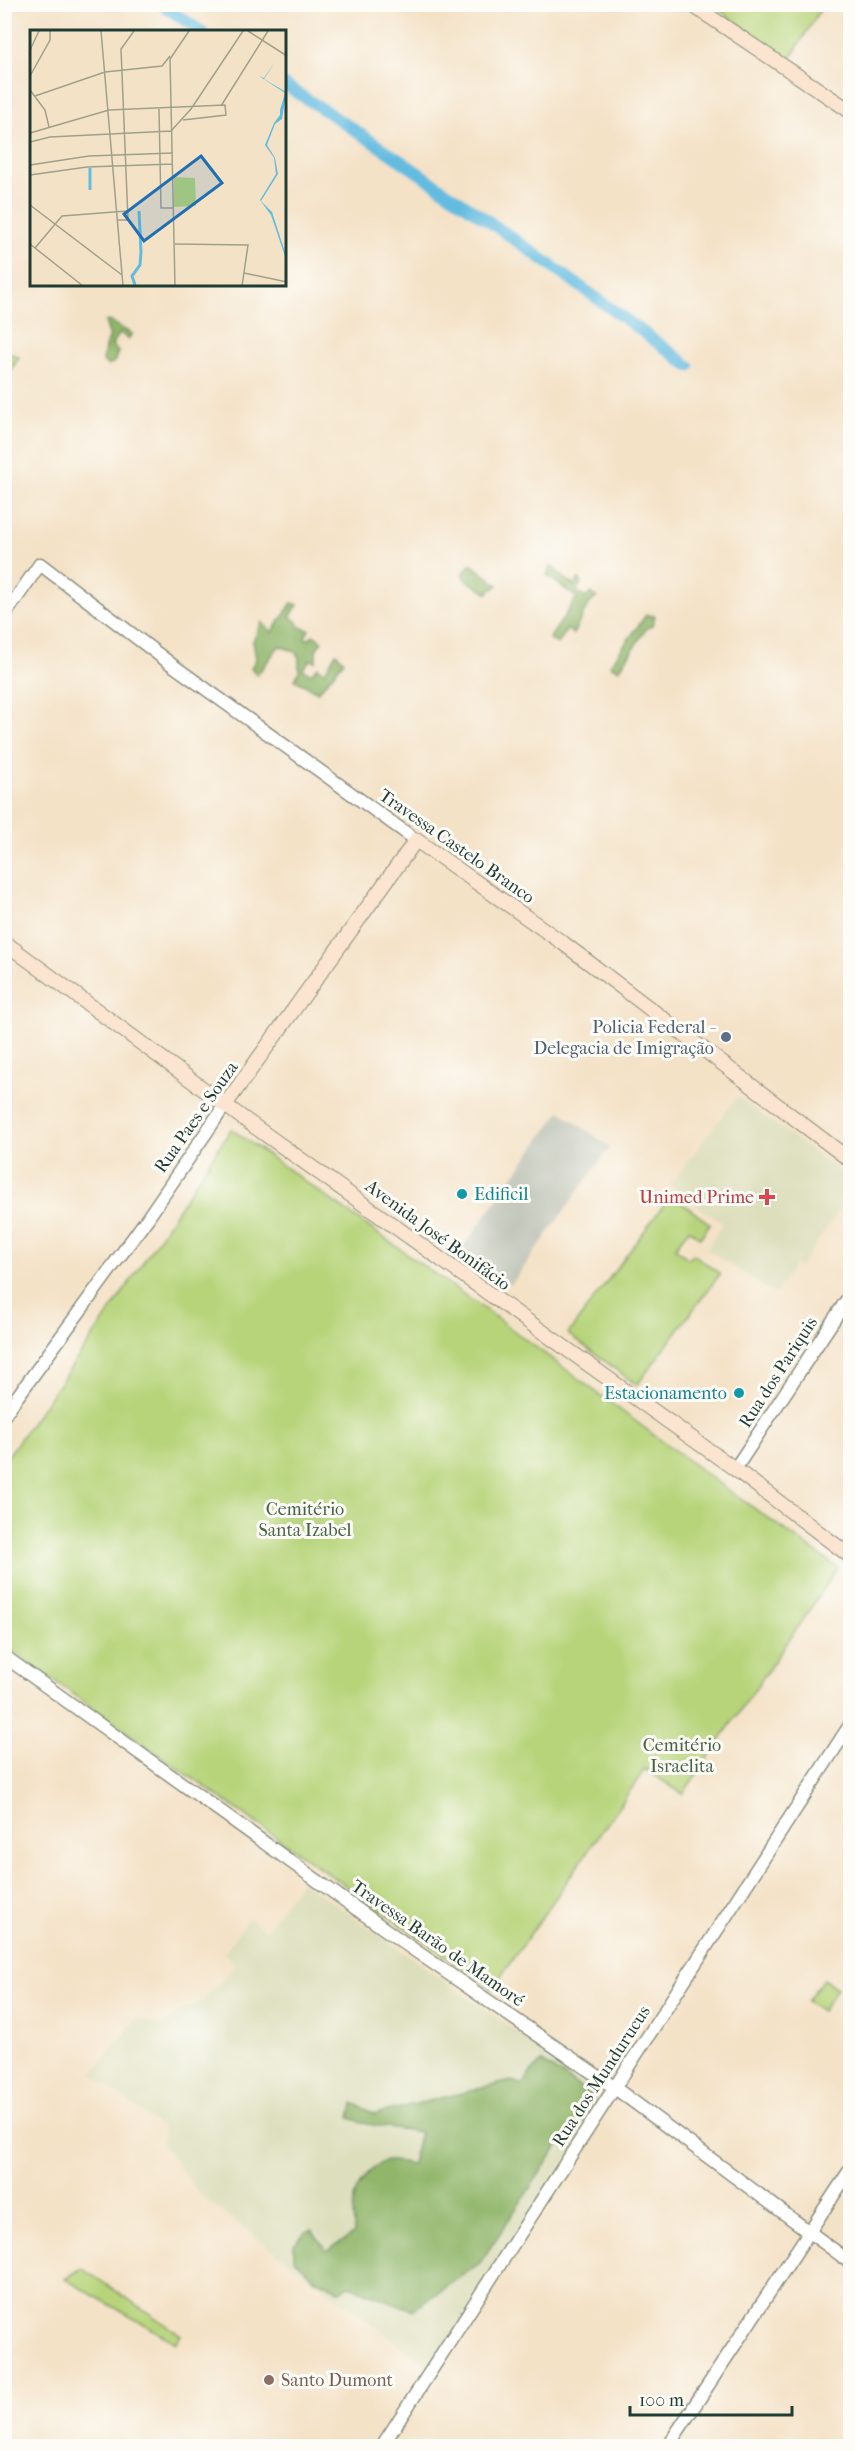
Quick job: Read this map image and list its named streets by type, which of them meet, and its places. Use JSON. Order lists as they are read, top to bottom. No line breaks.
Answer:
{"streets":{"main road":["Travessa Castelo Branco","Rua Paes e Souza","Avenida José Bonifácio"],"street":["Rua dos Pariquis","Travessa Barão de Mamoré","Rua dos Mundurucus"]},"crossings":[["Travessa Castelo Branco","Rua Paes e Souza"],["Rua Paes e Souza","Avenida José Bonifácio"],["Avenida José Bonifácio","Rua dos Pariquis"],["Travessa Barão de Mamoré","Rua dos Mundurucus"]],"parks":["Cemitério Santa Izabel","Cemitério Israelita"],"places":{"other":["Policia Federal - Delegacia de Imigração","Edificil","Estacionamento","Santo Dumont"],"health":["Unimed Prime"]},"scale_bar":"100 m"}
